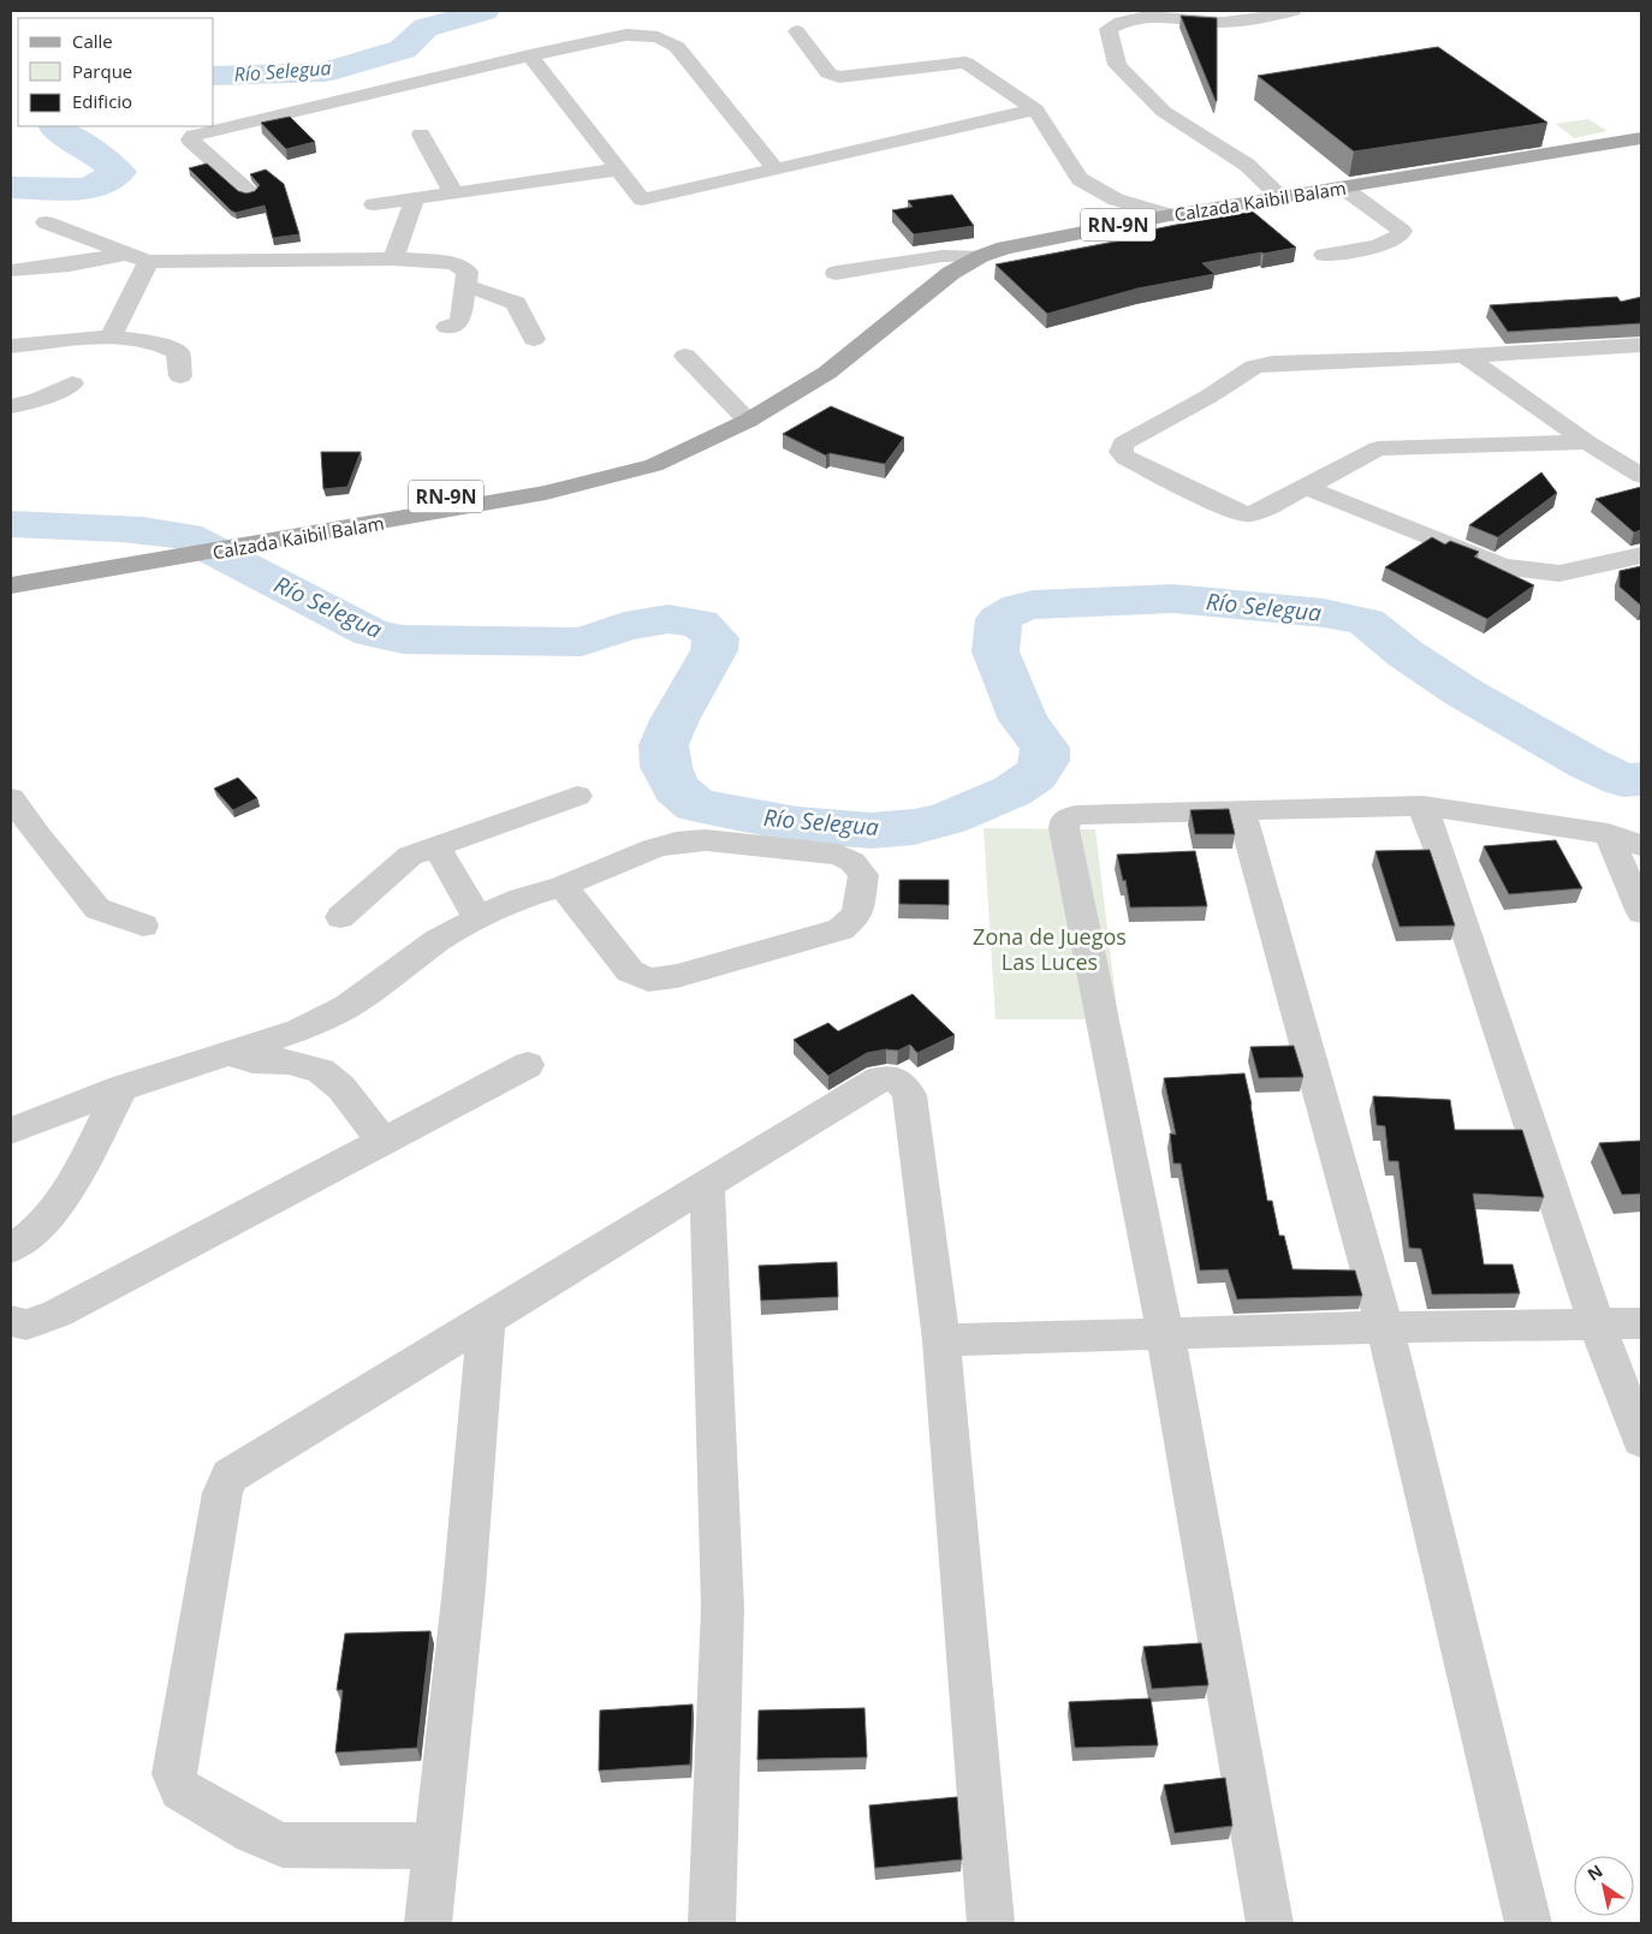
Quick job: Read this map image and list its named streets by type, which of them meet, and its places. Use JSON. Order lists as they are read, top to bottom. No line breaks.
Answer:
{"streets":{"main road":["Calzada Kaibil Balam","RN-9N"]},"water":["Río Selegua"],"parks":["Zona de Juegos Las Luces"],"legend":["Calle","Parque","Edificio"],"north":"top left"}
